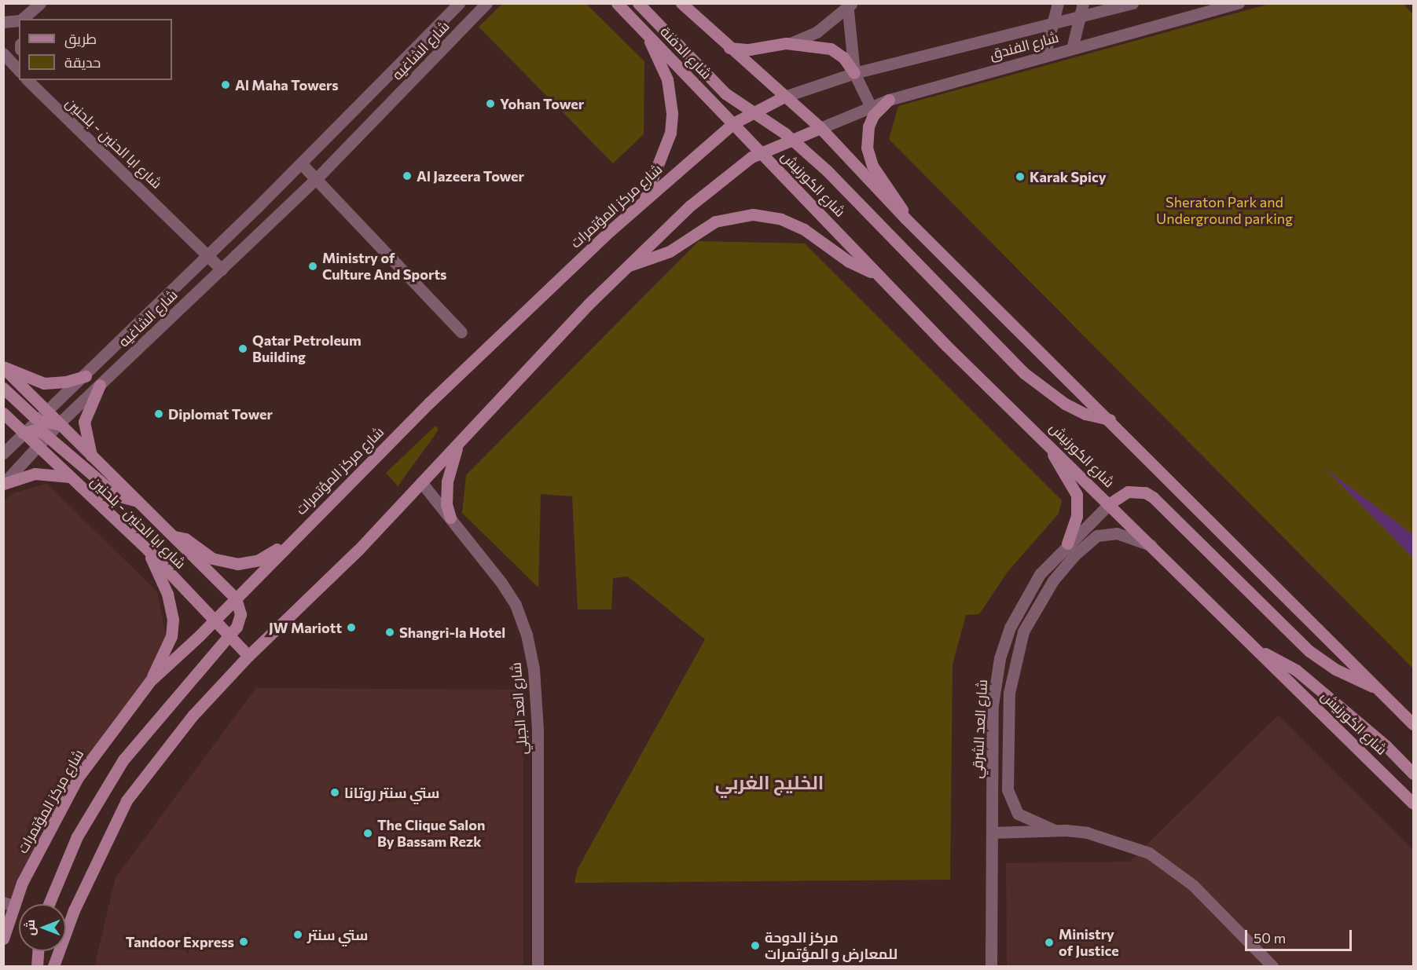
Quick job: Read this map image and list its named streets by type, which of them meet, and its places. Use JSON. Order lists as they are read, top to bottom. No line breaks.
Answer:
{"streets":{"street":["شارع الفندق","شارع الشاغيه","شارع الدفنة","شارع ابا الحنين - بلحنين","شارع الكورنيش","شارع مركز المؤتمرات","شارع العد الجبلي","شارع العد الشرقي"]},"crossings":[["شارع الفندق","شارع مركز المؤتمرات"],["شارع الشاغيه","شارع ابا الحنين - بلحنين"],["شارع الدفنة","شارع الكورنيش"],["شارع الدفنة","شارع مركز المؤتمرات"],["شارع ابا الحنين - بلحنين","شارع مركز المؤتمرات"],["شارع الكورنيش","شارع مركز المؤتمرات"],["شارع الكورنيش","شارع العد الشرقي"]],"districts":["الخليج الغربي"],"parks":["Sheraton Park and Underground parking"],"places":["Al Maha Towers","Yohan Tower","Al Jazeera Tower","Karak Spicy","Ministry of Culture And Sports","Qatar Petroleum Building","Diplomat Tower","JW Mariott","Shangri-la Hotel","ستي سنتر روتانا","The Clique Salon By Bassam Rezk","ستي سنتر","Tandoor Express","Ministry of Justice","مركز الدوحة للمعارض و المؤتمرات"],"legend":["طريق","حديقة"],"scale_bar":"50 m","north":"left"}
